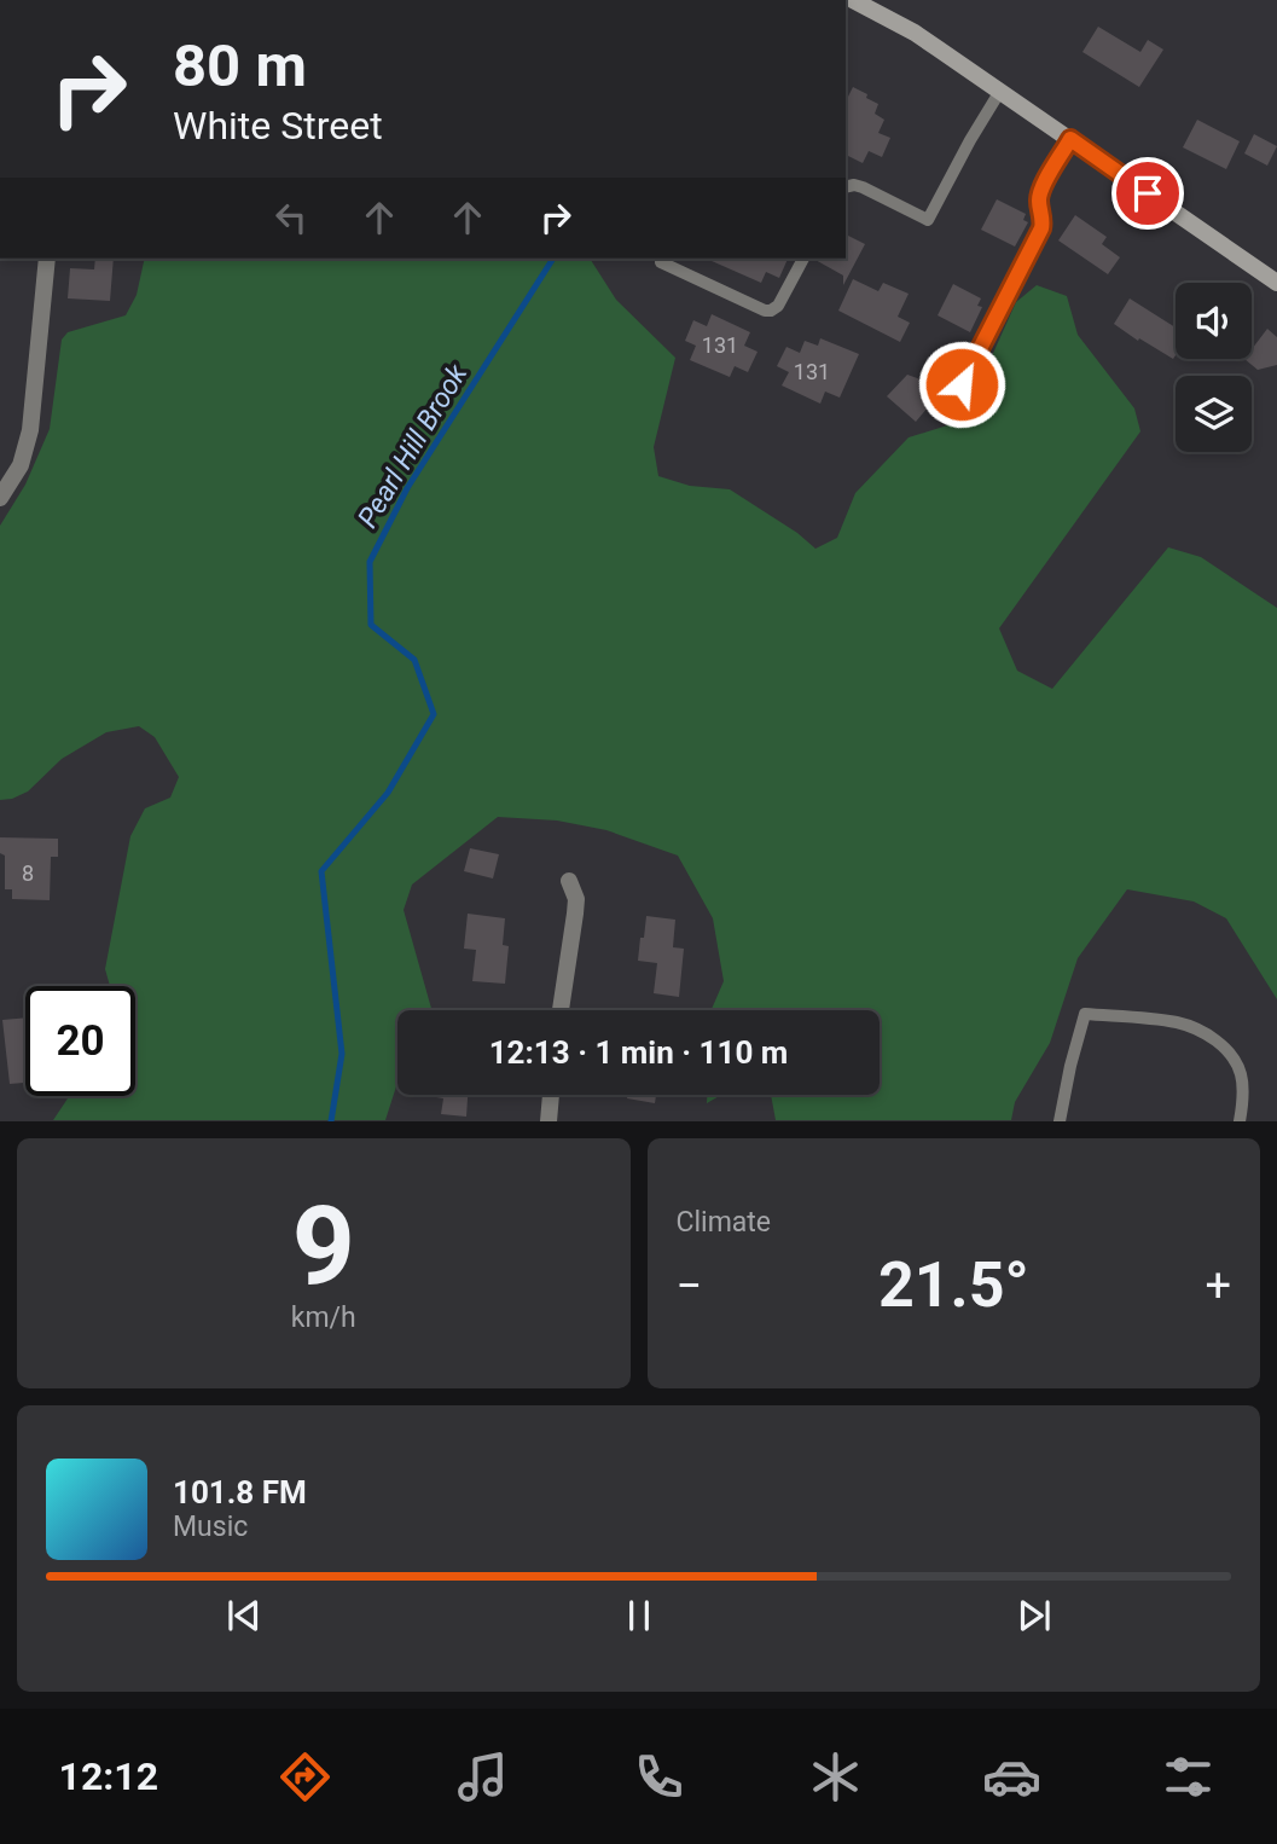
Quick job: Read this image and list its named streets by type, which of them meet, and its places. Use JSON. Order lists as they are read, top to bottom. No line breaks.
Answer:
{"water":["Pearl Hill Brook"],"house_numbers":["131","131","8"],"page":{"turn":["80 m","White Street"],"limit":"20","trip":"12:13 · 1 min · 110 m","tile":[["9","km/h"],"Climate"],"heat":["−","21.5°","+"],"song":["101.8 FM","Music"],"tabs":"12:12"}}
